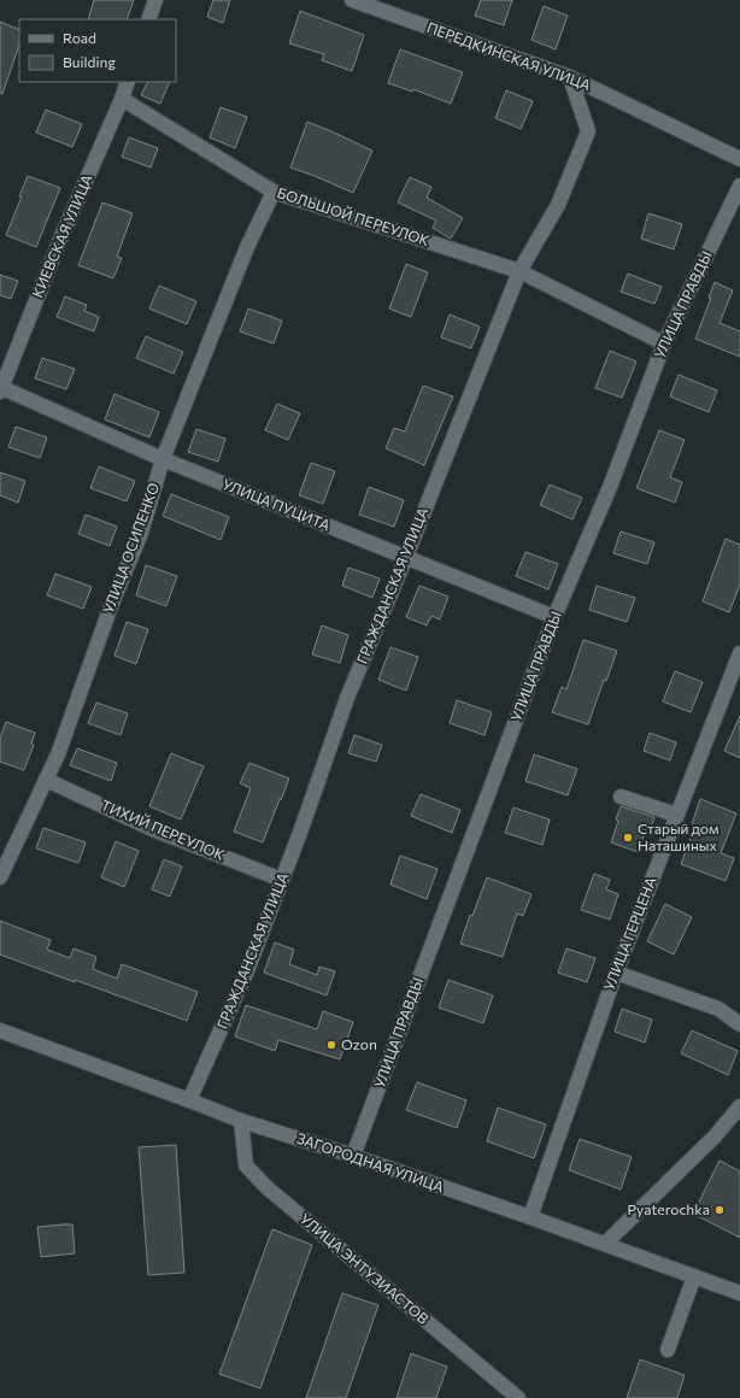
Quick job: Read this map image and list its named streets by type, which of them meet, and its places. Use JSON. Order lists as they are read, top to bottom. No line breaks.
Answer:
{"streets":{"street":["ПЕРЕДКИНСКАЯ УЛИЦА","БОЛЬШОЙ ПЕРЕУЛОК","КИЕВСКАЯ УЛИЦА","УЛИЦА ПРАВДЫ","УЛИЦА ПУЦИТА","УЛИЦА ОСИПЕНКО","ГРАЖДАНСКАЯ УЛИЦА","ТИХИЙ ПЕРЕУЛОК","УЛИЦА ГЕРЦЕНА","ЗАГОРОДНАЯ УЛИЦА","УЛИЦА ЭНТУЗИАСТОВ"]},"crossings":[["ПЕРЕДКИНСКАЯ УЛИЦА","ГРАЖДАНСКАЯ УЛИЦА"],["БОЛЬШОЙ ПЕРЕУЛОК","КИЕВСКАЯ УЛИЦА"],["БОЛЬШОЙ ПЕРЕУЛОК","УЛИЦА ПРАВДЫ"],["БОЛЬШОЙ ПЕРЕУЛОК","УЛИЦА ОСИПЕНКО"],["БОЛЬШОЙ ПЕРЕУЛОК","ГРАЖДАНСКАЯ УЛИЦА"],["КИЕВСКАЯ УЛИЦА","УЛИЦА ПУЦИТА"],["УЛИЦА ПРАВДЫ","УЛИЦА ПУЦИТА"],["УЛИЦА ПРАВДЫ","ЗАГОРОДНАЯ УЛИЦА"],["УЛИЦА ПУЦИТА","УЛИЦА ОСИПЕНКО"],["УЛИЦА ПУЦИТА","ГРАЖДАНСКАЯ УЛИЦА"],["УЛИЦА ОСИПЕНКО","ТИХИЙ ПЕРЕУЛОК"],["ГРАЖДАНСКАЯ УЛИЦА","ТИХИЙ ПЕРЕУЛОК"],["ГРАЖДАНСКАЯ УЛИЦА","ЗАГОРОДНАЯ УЛИЦА"],["УЛИЦА ГЕРЦЕНА","ЗАГОРОДНАЯ УЛИЦА"],["ЗАГОРОДНАЯ УЛИЦА","УЛИЦА ЭНТУЗИАСТОВ"]],"places":["Старый дом Наташиных","Ozon","Pyaterochka"],"legend":["Road","Building"]}
